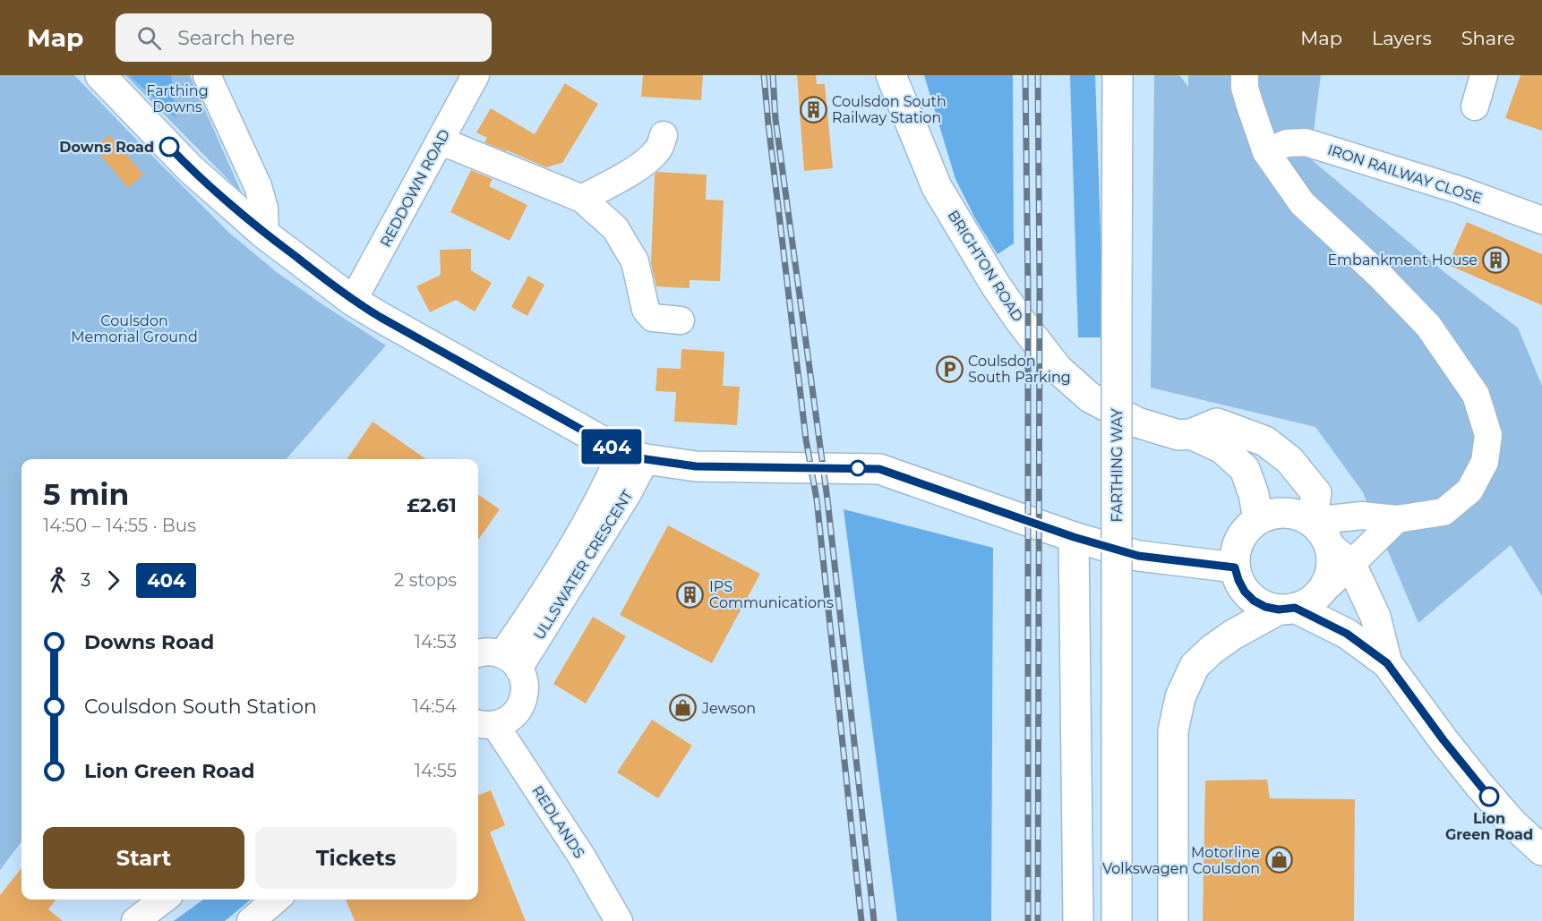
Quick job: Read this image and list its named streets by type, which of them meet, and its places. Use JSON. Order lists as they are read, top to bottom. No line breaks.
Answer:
{"streets":{"main road":["BRIGHTON ROAD","FARTHING WAY"],"street":["IRON RAILWAY CLOSE","REDDOWN ROAD","ULLSWATER CRESCENT","REDLANDS"]},"parks":["Farthing Downs","Coulsdon Memorial Ground"],"places":{"building":["Coulsdon South Railway Station","Embankment House","IPS Communications"],"other":["Downs Road","Lion Green Road"],"parking":["Coulsdon South Parking"],"shop":["Jewson","Motorline Volkswagen Coulsdon"]},"lines":["bus line 404"],"page":{"header":"Map","search":"Search here","nav":["Map","Layers","Share"],"on_map":"404","heading":["5 min","14:50 – 14:55 · Bus","£2.61"],"legs":["3","404","2 stops"],"list":[{"name":"Downs Road","value":"14:53"},{"name":"Coulsdon South Station","value":"14:54"},{"name":"Lion Green Road","value":"14:55"}],"buttons":["Start","Tickets"]}}
